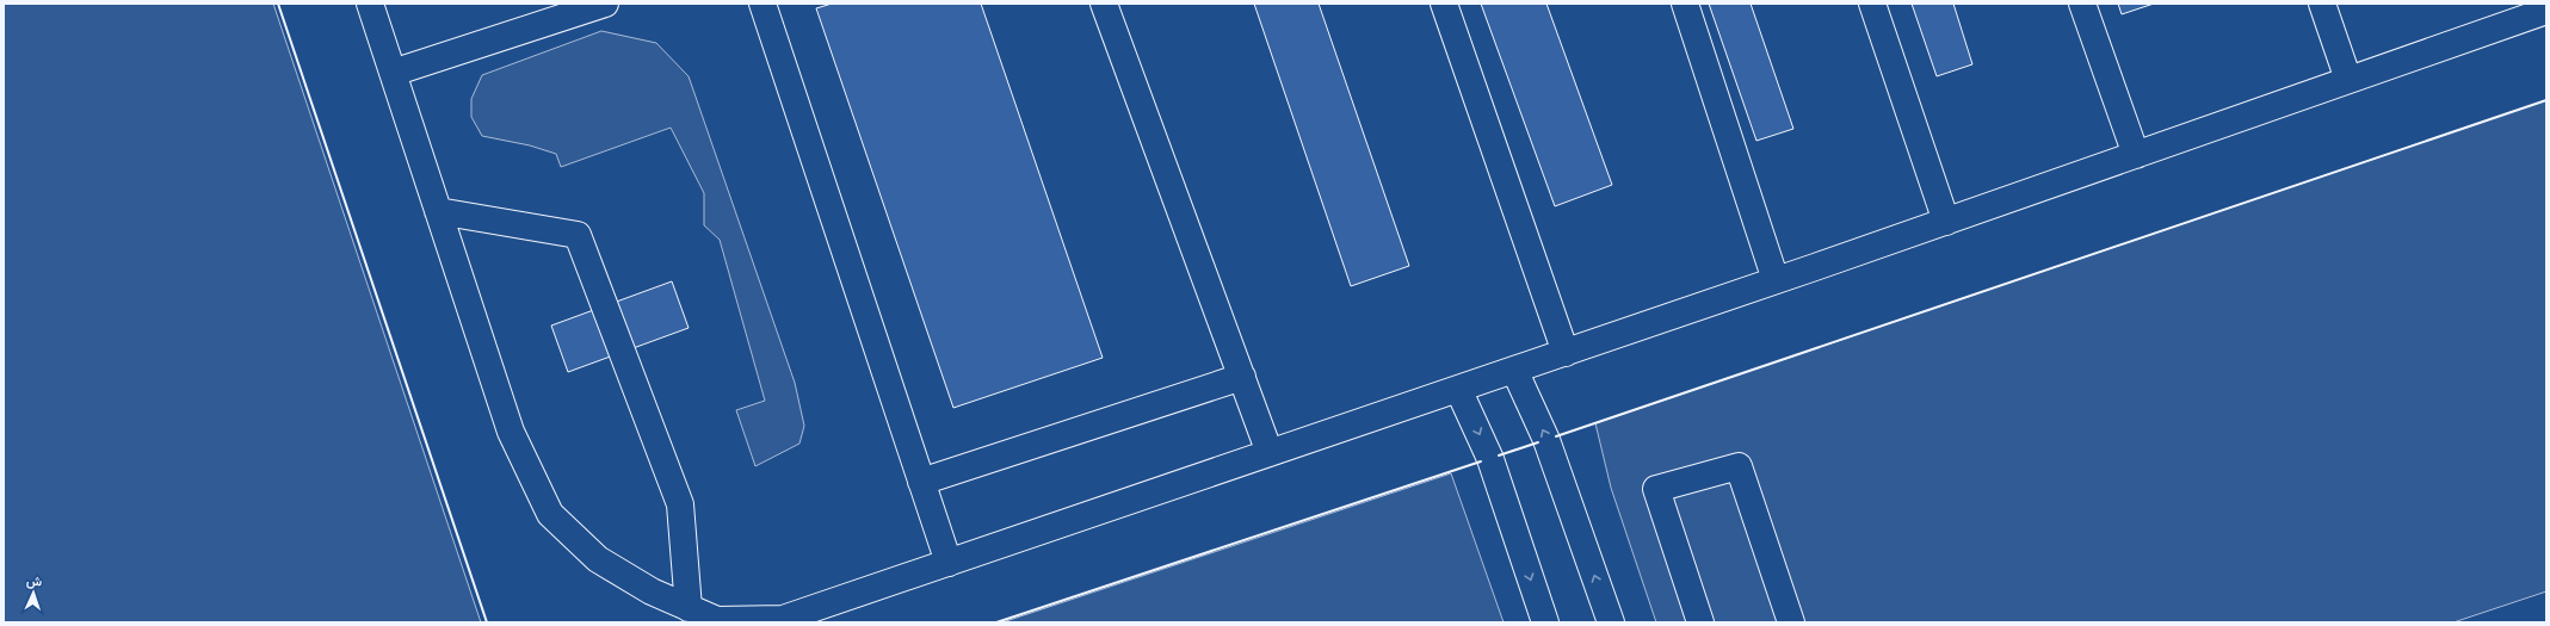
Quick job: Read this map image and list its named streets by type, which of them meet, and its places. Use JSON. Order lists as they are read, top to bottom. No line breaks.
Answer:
{"north":"top"}
